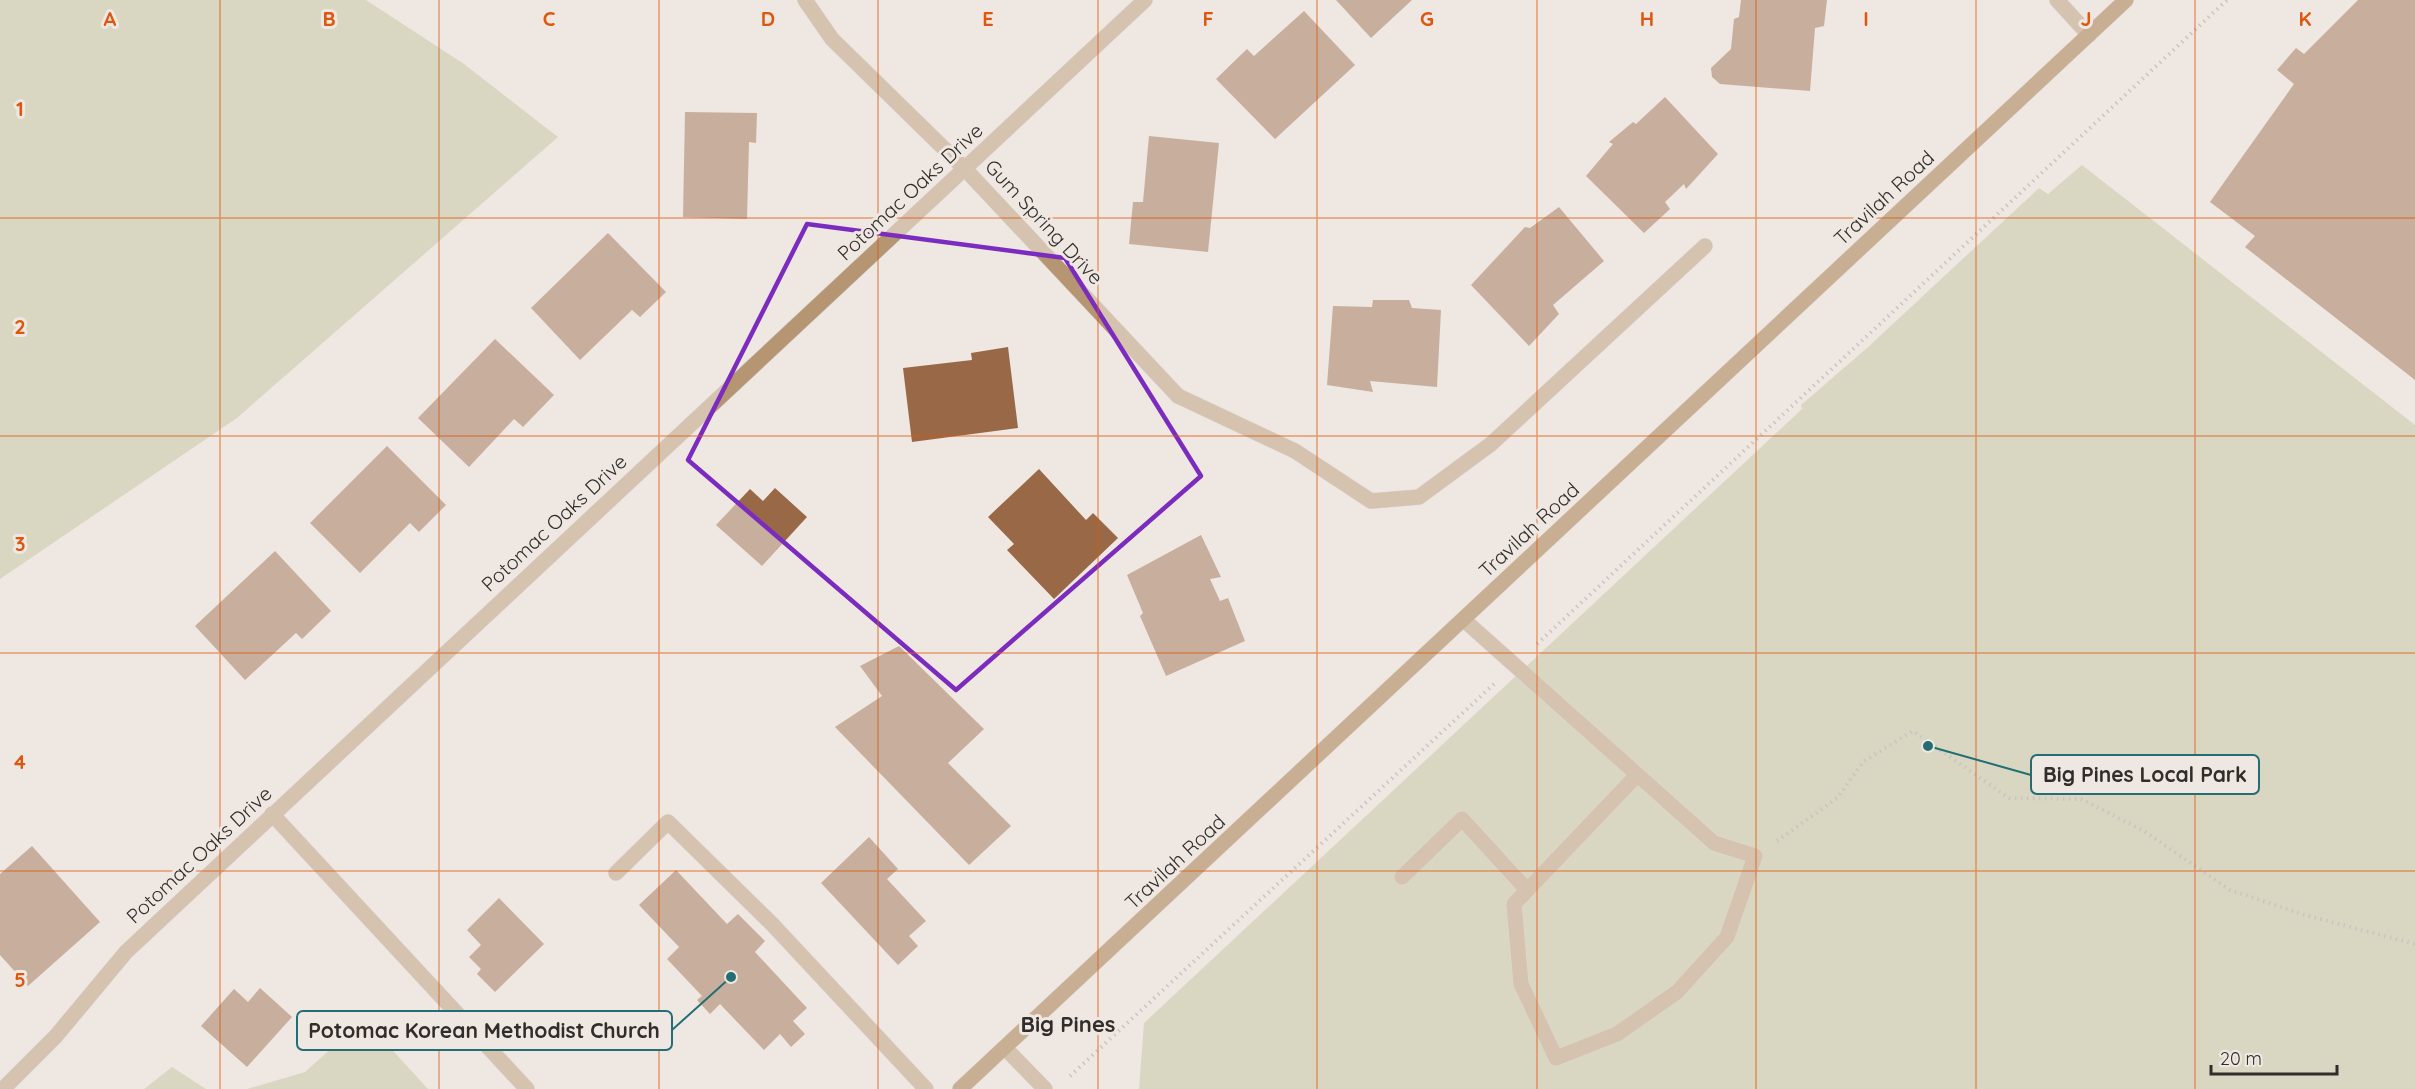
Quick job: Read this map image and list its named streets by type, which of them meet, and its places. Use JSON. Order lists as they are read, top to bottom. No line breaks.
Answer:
{"streets":{"main road":["Travilah Road"],"street":["Potomac Oaks Drive","Gum Spring Drive"]},"crossings":[["Potomac Oaks Drive","Gum Spring Drive"]],"districts":["Big Pines"],"places":["Big Pines Local Park","Potomac Korean Methodist Church"],"scale_bar":"20 m","grid":{"columns":["A","B","C","D","E","F","G","H","I","J","K"],"rows":["1","2","3","4","5"]}}
